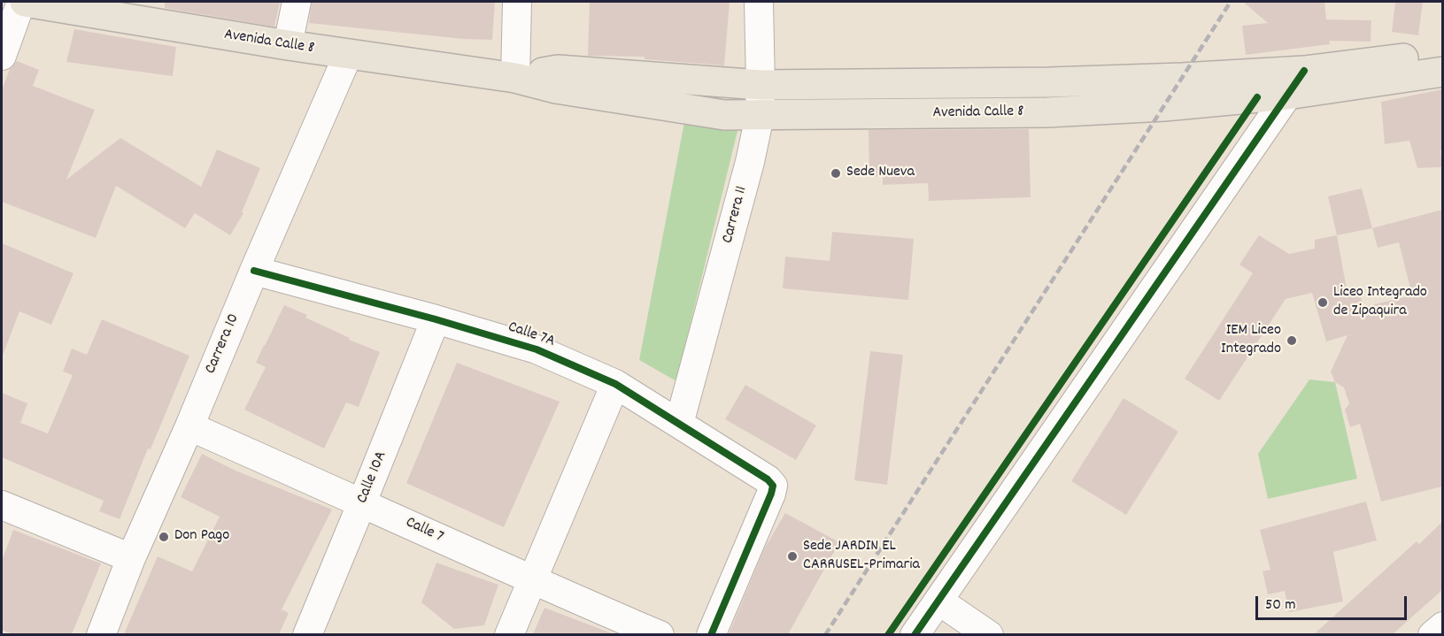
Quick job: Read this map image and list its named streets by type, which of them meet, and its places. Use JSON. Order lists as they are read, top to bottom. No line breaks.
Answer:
{"streets":{"main road":["Avenida Calle 8"],"street":["Carrera 11","Calle 7A","Carrera 10","Calle 10A","Calle 7"]},"crossings":[["Avenida Calle 8","Carrera 11"],["Avenida Calle 8","Carrera 10"],["Carrera 11","Calle 7A"],["Calle 7A","Carrera 10"],["Calle 7A","Calle 10A"],["Carrera 10","Calle 7"],["Calle 10A","Calle 7"]],"places":["Sede Nueva","Liceo Integrado de Zipaquira","IEM Liceo Integrado","Don Pago","Sede JARDIN EL CARRUSEL-Primaria"],"scale_bar":"50 m"}
